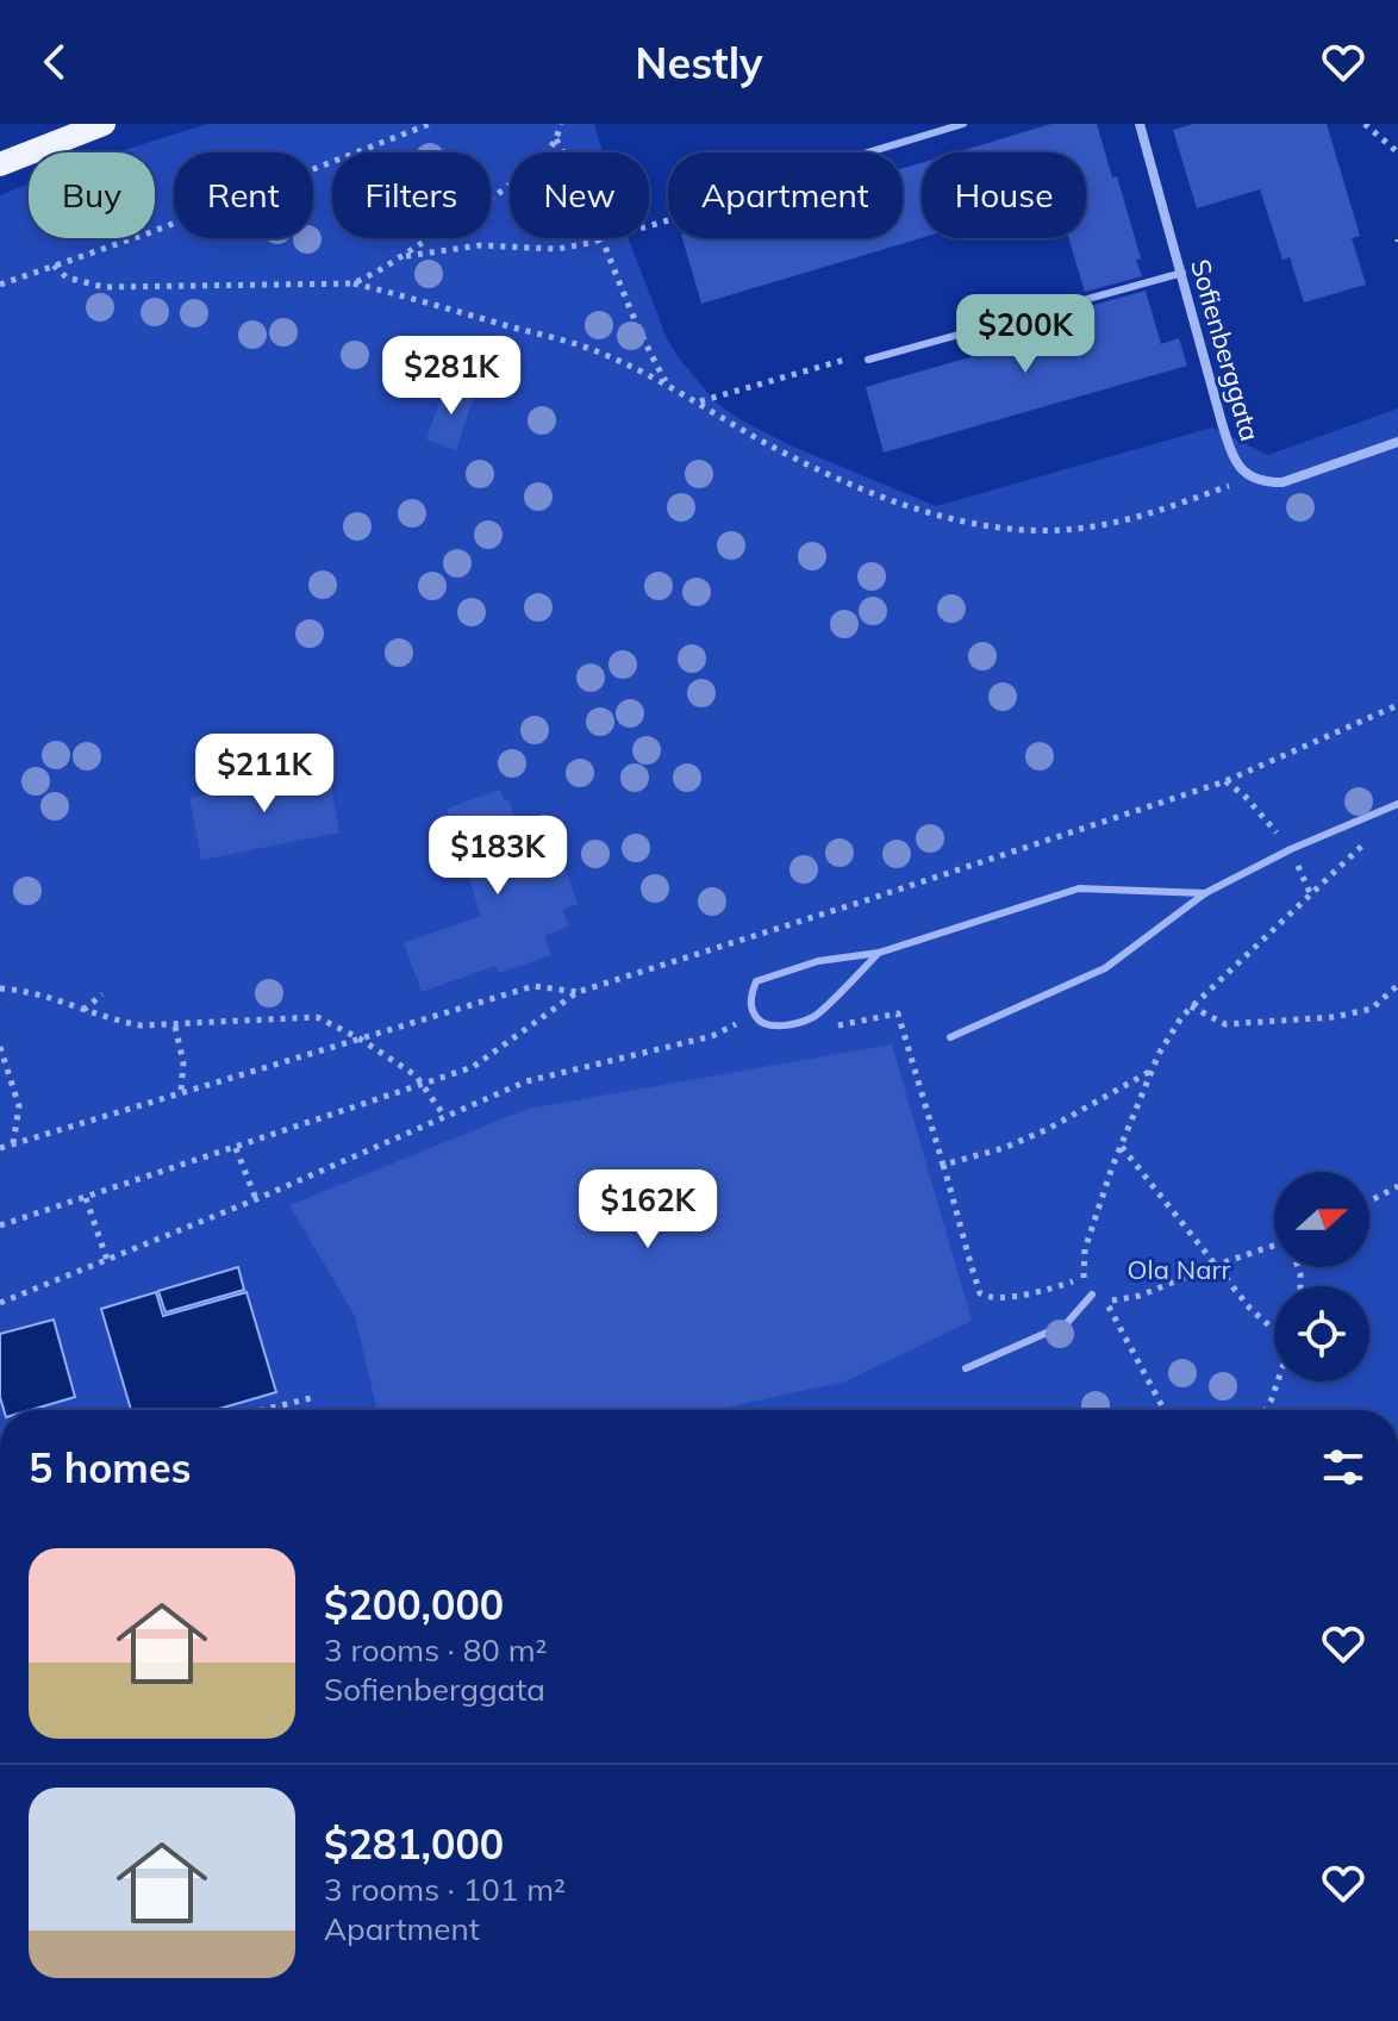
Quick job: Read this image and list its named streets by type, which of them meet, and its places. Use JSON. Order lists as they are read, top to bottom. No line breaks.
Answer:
{"streets":{"street":["Sofienberggata"]},"parks":["Ola Narr"],"north":"right","page":{"header":"Nestly","chip":["Buy","Rent","Filters","New","Apartment","House"],"price":["$200K","$281K","$211K","$183K","$162K"],"heading":"5 homes","list":[{"name":"$200,000","note":"3 rooms · 80 m² · Sofienberggata"},{"name":"$281,000","note":"3 rooms · 101 m² · Apartment"}]}}
